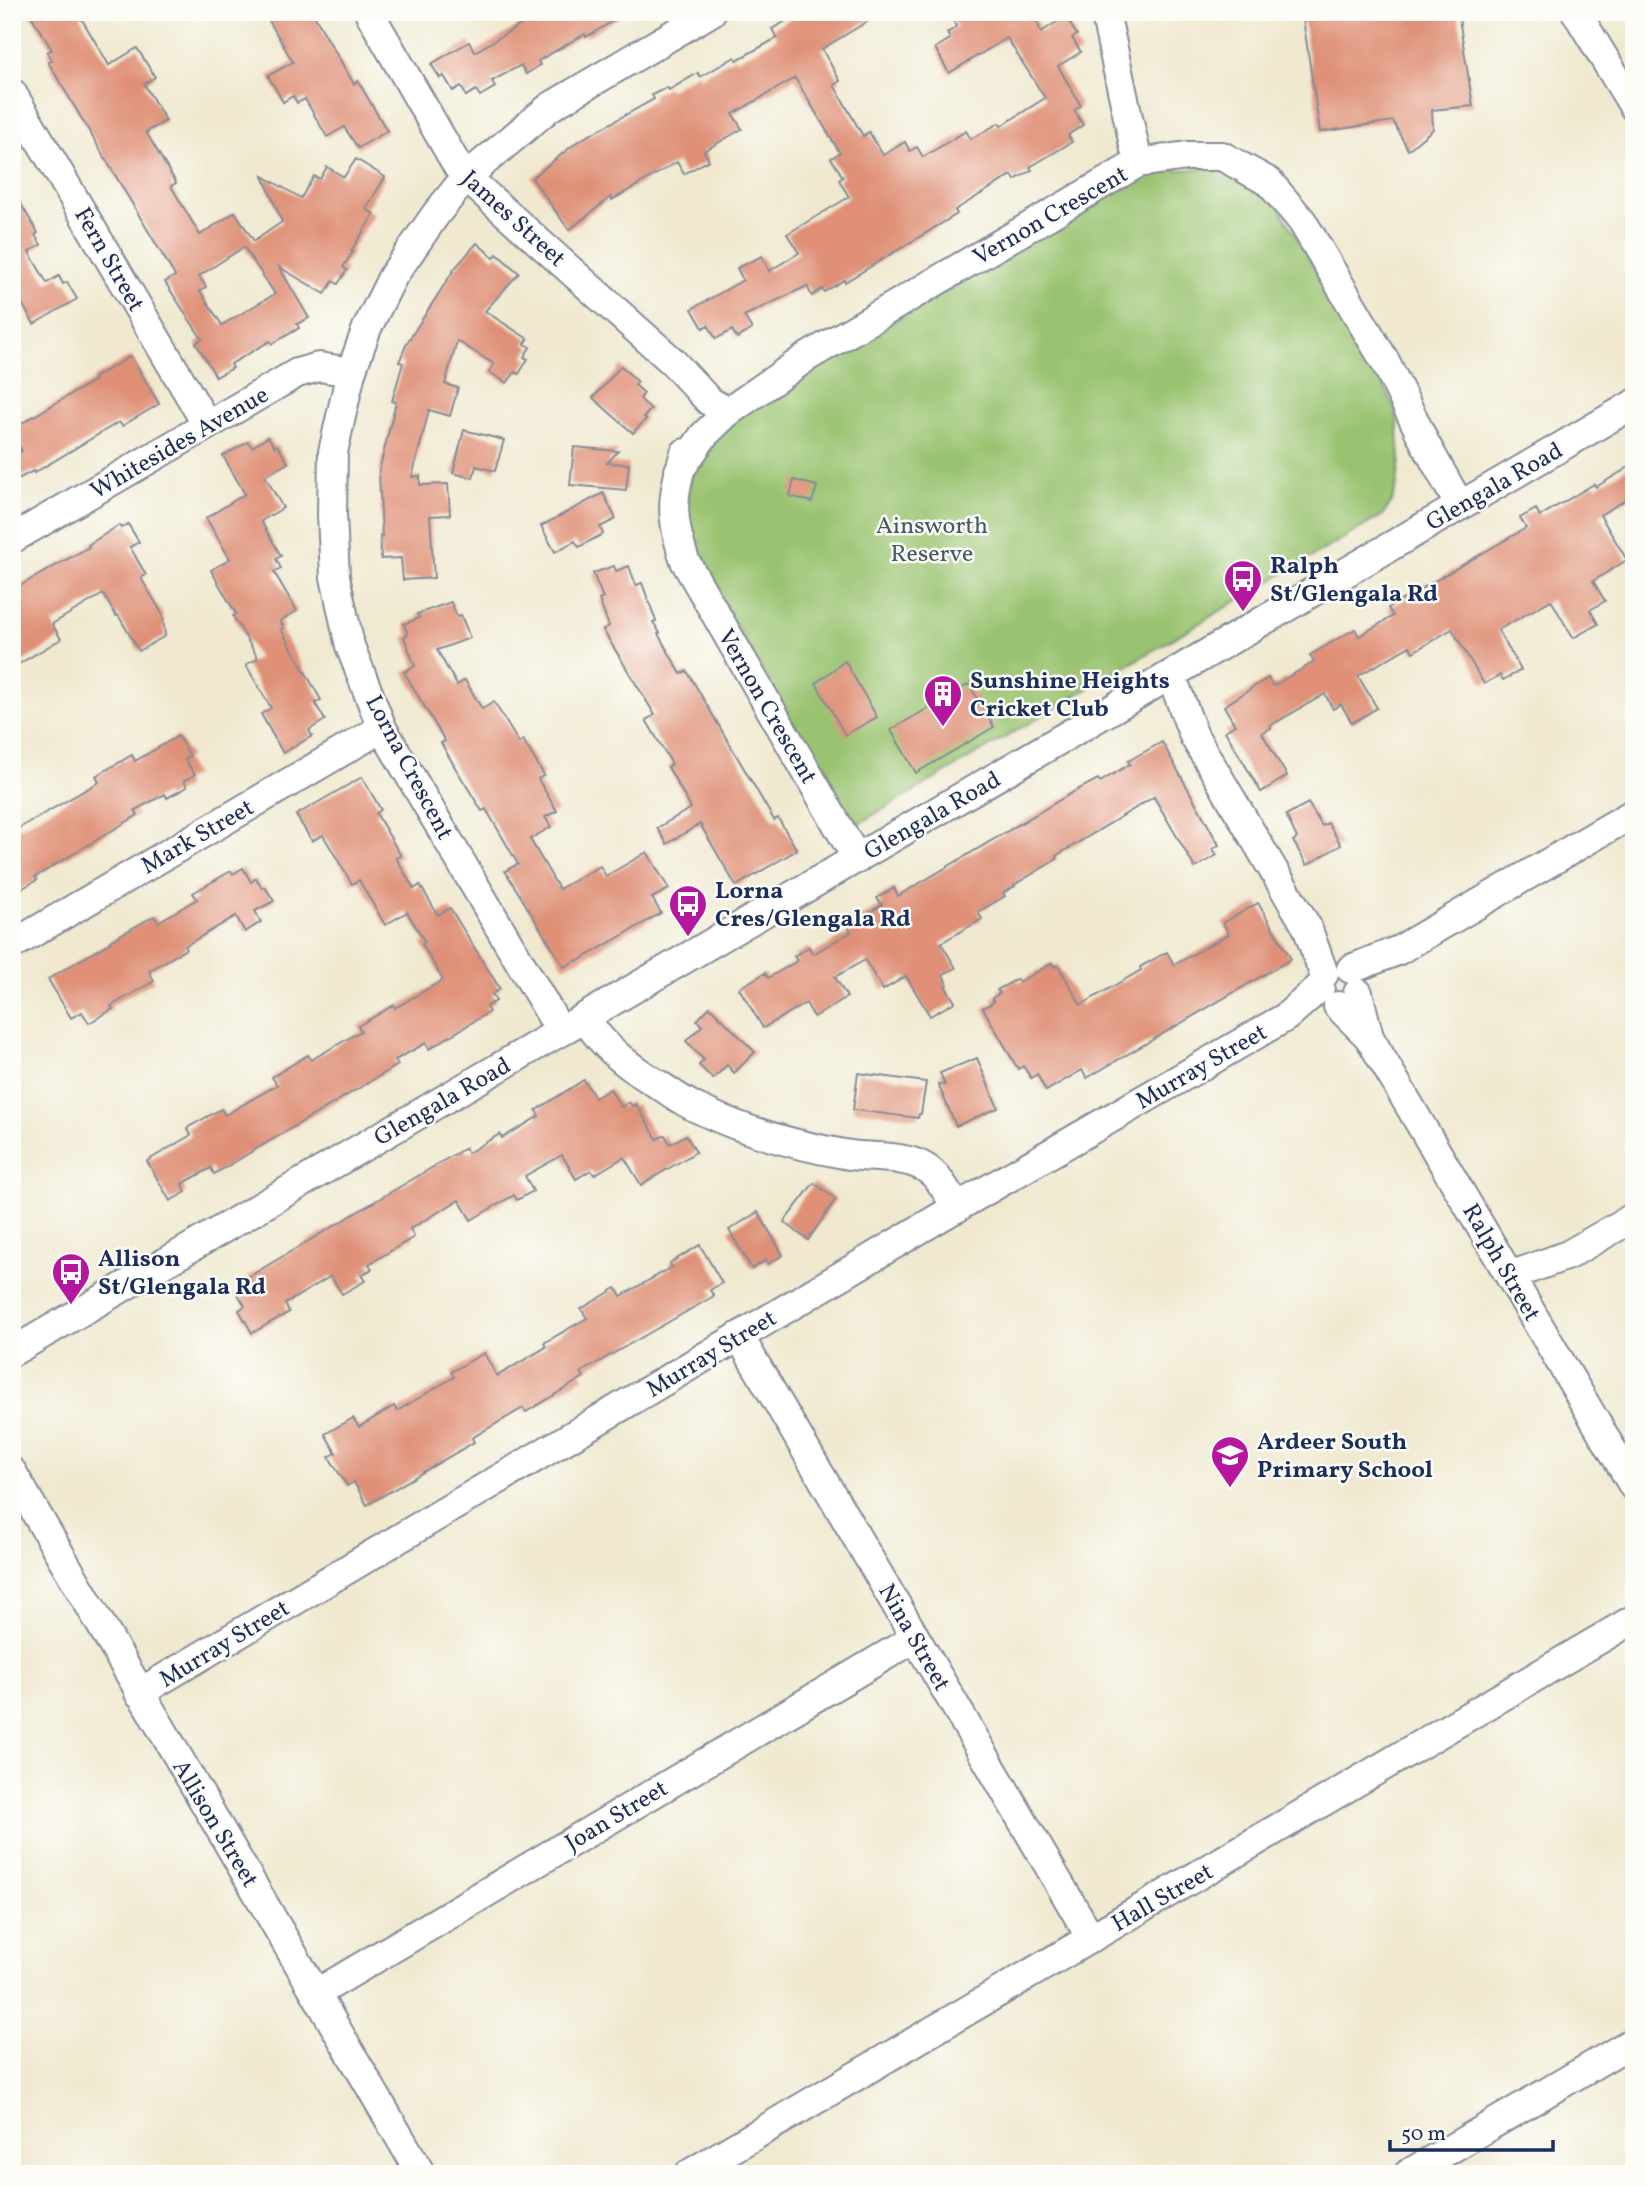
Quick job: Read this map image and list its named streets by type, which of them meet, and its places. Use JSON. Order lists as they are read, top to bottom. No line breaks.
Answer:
{"streets":{"street":["Vernon Crescent","James Street","Fern Street","Whitesides Avenue","Glengala Road","Lorna Crescent","Mark Street","Murray Street","Ralph Street","Nina Street","Joan Street","Allison Street","Hall Street"]},"crossings":[["Vernon Crescent","James Street"],["Vernon Crescent","Glengala Road"],["James Street","Lorna Crescent"],["Fern Street","Whitesides Avenue"],["Whitesides Avenue","Lorna Crescent"],["Glengala Road","Lorna Crescent"],["Glengala Road","Ralph Street"],["Lorna Crescent","Mark Street"],["Lorna Crescent","Murray Street"],["Murray Street","Ralph Street"],["Murray Street","Nina Street"],["Murray Street","Allison Street"],["Nina Street","Joan Street"],["Nina Street","Hall Street"],["Joan Street","Allison Street"]],"parks":["Ainsworth Reserve"],"places":{"bus stop":["Ralph St/Glengala Rd","Lorna Cres/Glengala Rd","Allison St/Glengala Rd"],"building":["Sunshine Heights Cricket Club"],"school or university":["Ardeer South Primary School"]},"scale_bar":"50 m"}
